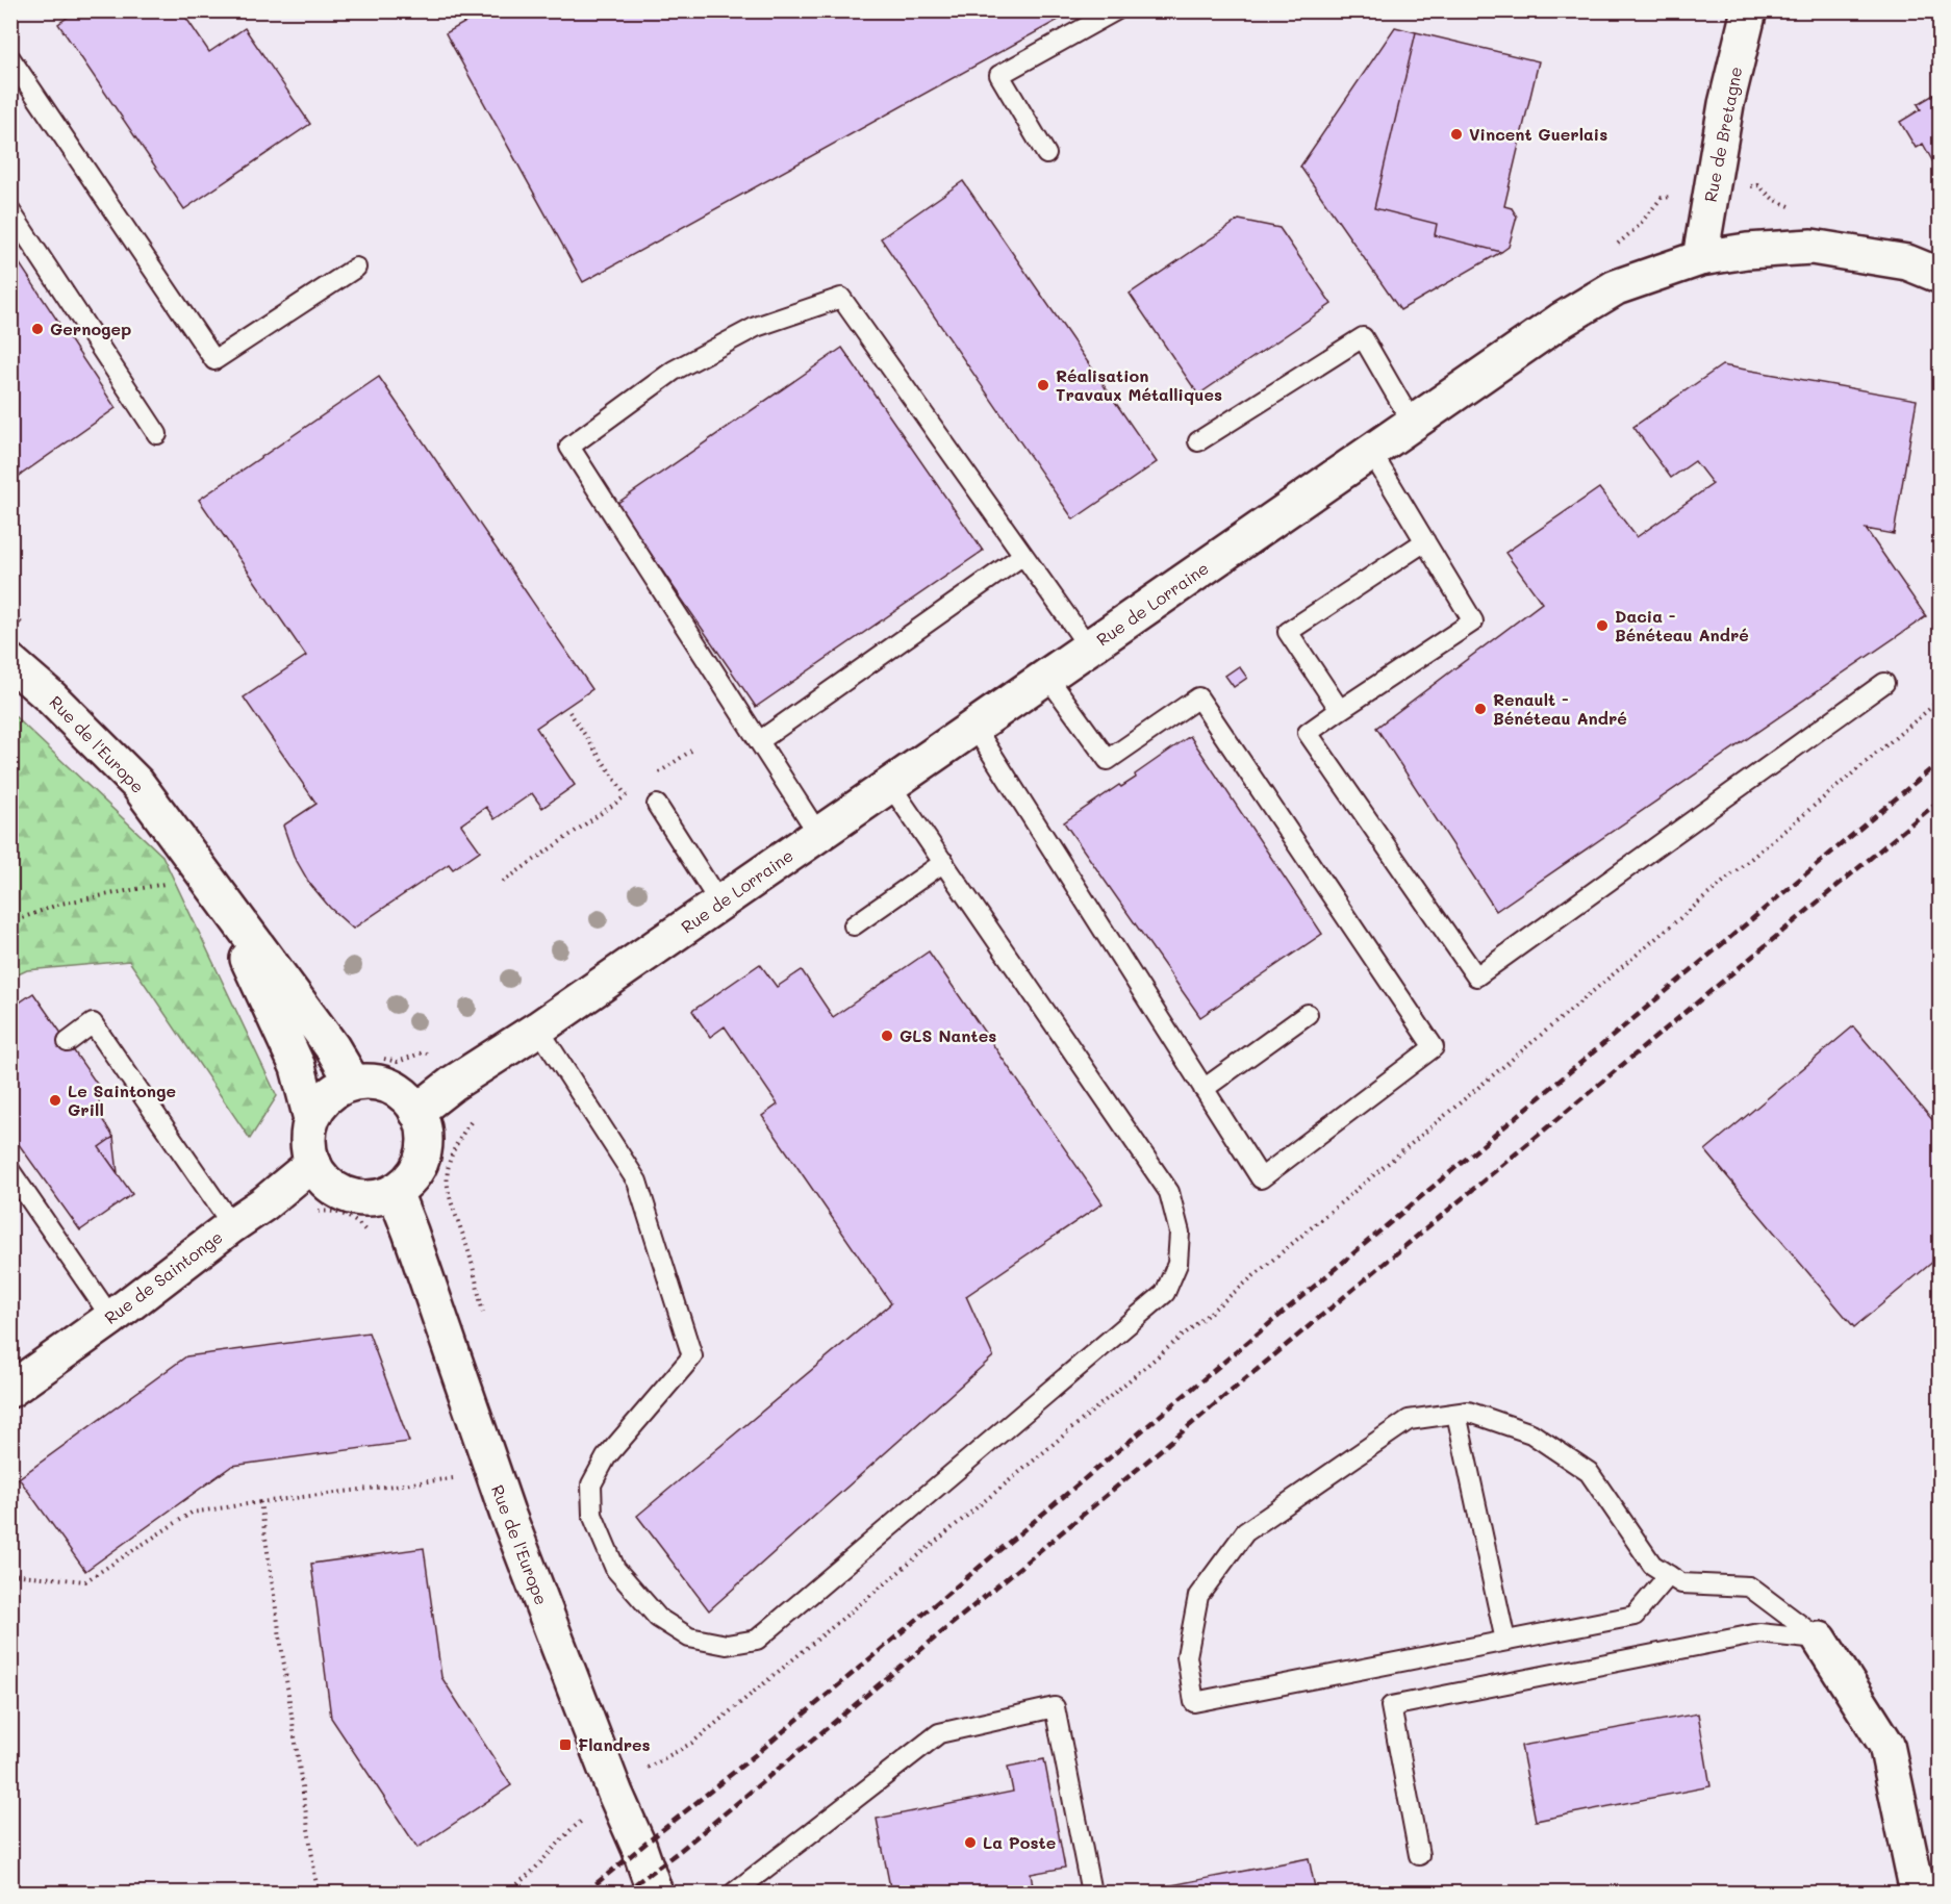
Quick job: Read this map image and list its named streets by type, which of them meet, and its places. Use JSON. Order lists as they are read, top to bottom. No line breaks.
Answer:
{"streets":{"street":["Rue de Bretagne","Rue de Lorraine","Rue de l'Europe","Rue de Saintonge"]},"crossings":[["Rue de Bretagne","Rue de Lorraine"],["Rue de Lorraine","Rue de l'Europe"],["Rue de Lorraine","Rue de Saintonge"],["Rue de l'Europe","Rue de Saintonge"]],"places":{"other":["Vincent Guerlais","Gernogep","Réalisation Travaux Métalliques","Dacia - Bénéteau André","Renault - Bénéteau André","GLS Nantes","Le Saintonge Grill","La Poste"],"transit":["Flandres"]}}
